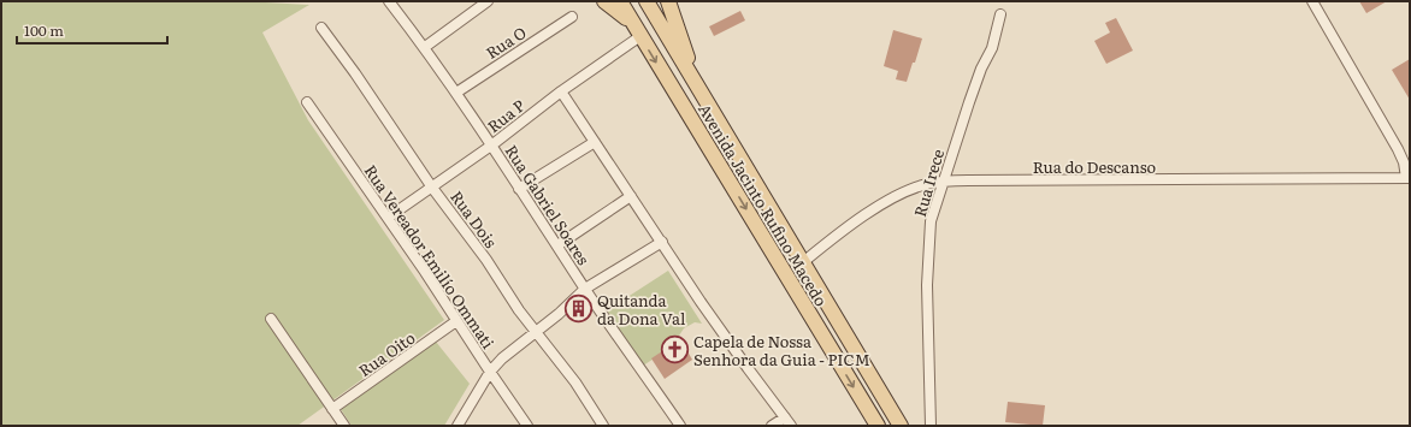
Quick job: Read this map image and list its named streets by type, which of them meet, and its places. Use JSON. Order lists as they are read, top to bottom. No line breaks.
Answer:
{"streets":{"main road":["Avenida Jacinto Rufino Macedo"],"street":["Rua O","Rua P","Rua do Descanso","Rua Irece","Rua Gabriel Soares","Rua Dois","Rua Vereador Emilío Ommati","Rua Oito"]},"crossings":[["Rua O","Rua Gabriel Soares"],["Rua P","Rua Gabriel Soares"],["Rua P","Avenida Jacinto Rufino Macedo"],["Rua P","Rua Dois"],["Rua P","Rua Vereador Emilío Ommati"],["Rua do Descanso","Rua Irece"],["Rua do Descanso","Avenida Jacinto Rufino Macedo"],["Rua Vereador Emilío Ommati","Rua Oito"]],"places":{"building":["Quitanda da Dona Val"],"church":["Capela de Nossa Senhora da Guia - PICM"]},"scale_bar":"100 m"}
